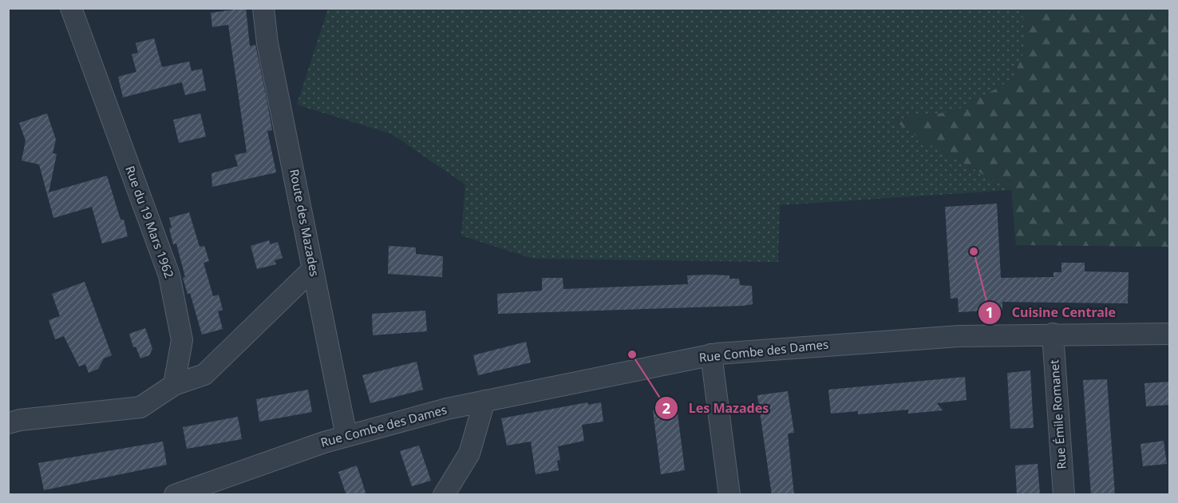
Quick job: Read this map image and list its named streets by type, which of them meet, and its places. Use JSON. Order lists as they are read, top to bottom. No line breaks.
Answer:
{"streets":{"street":["Rue du 19 Mars 1962","Route des Mazades","Rue Combe des Dames","Rue Émile Romanet"]},"crossings":[["Route des Mazades","Rue Combe des Dames"],["Rue Combe des Dames","Rue Émile Romanet"]],"places":["Cuisine Centrale","Les Mazades"]}
